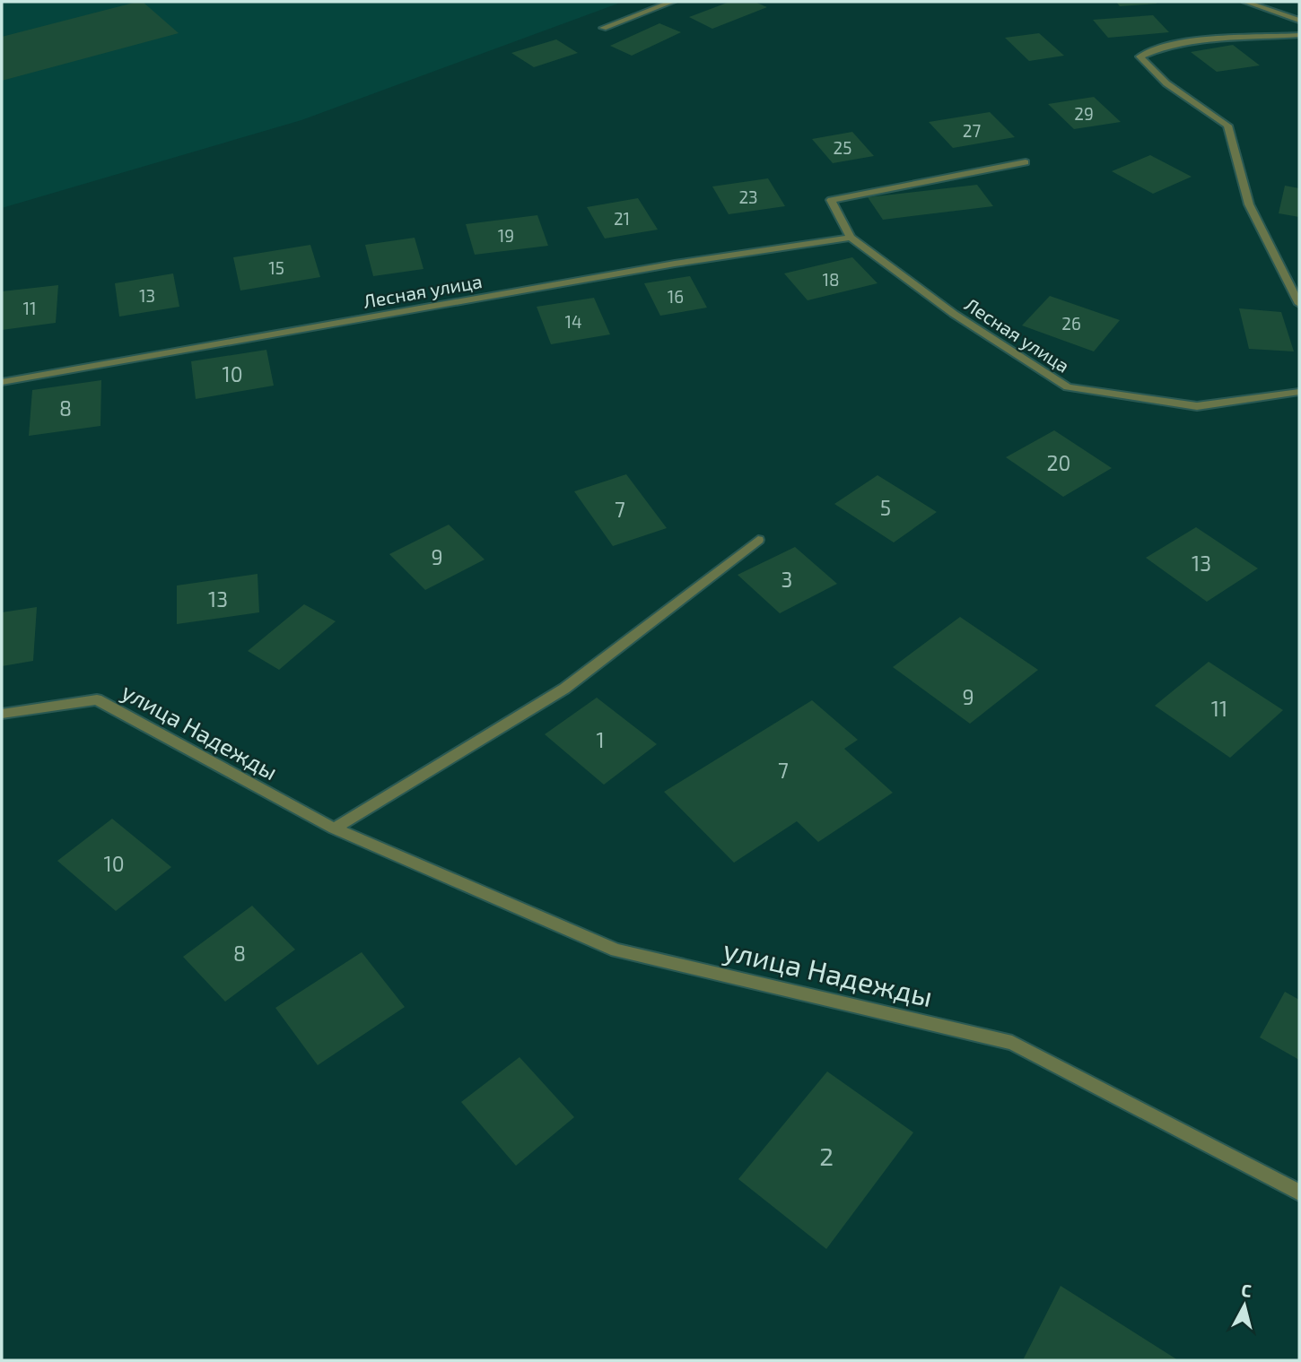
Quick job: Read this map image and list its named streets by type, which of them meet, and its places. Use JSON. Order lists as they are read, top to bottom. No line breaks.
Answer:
{"streets":{"street":["Лесная улица","улица Надежды"]},"house_numbers":["29","27","25","23","21","19","15","18","13","16","11","14","26","10","8","20","5","7","9","13","3","13","9","11","1","7","10","8","2"],"north":"top"}
